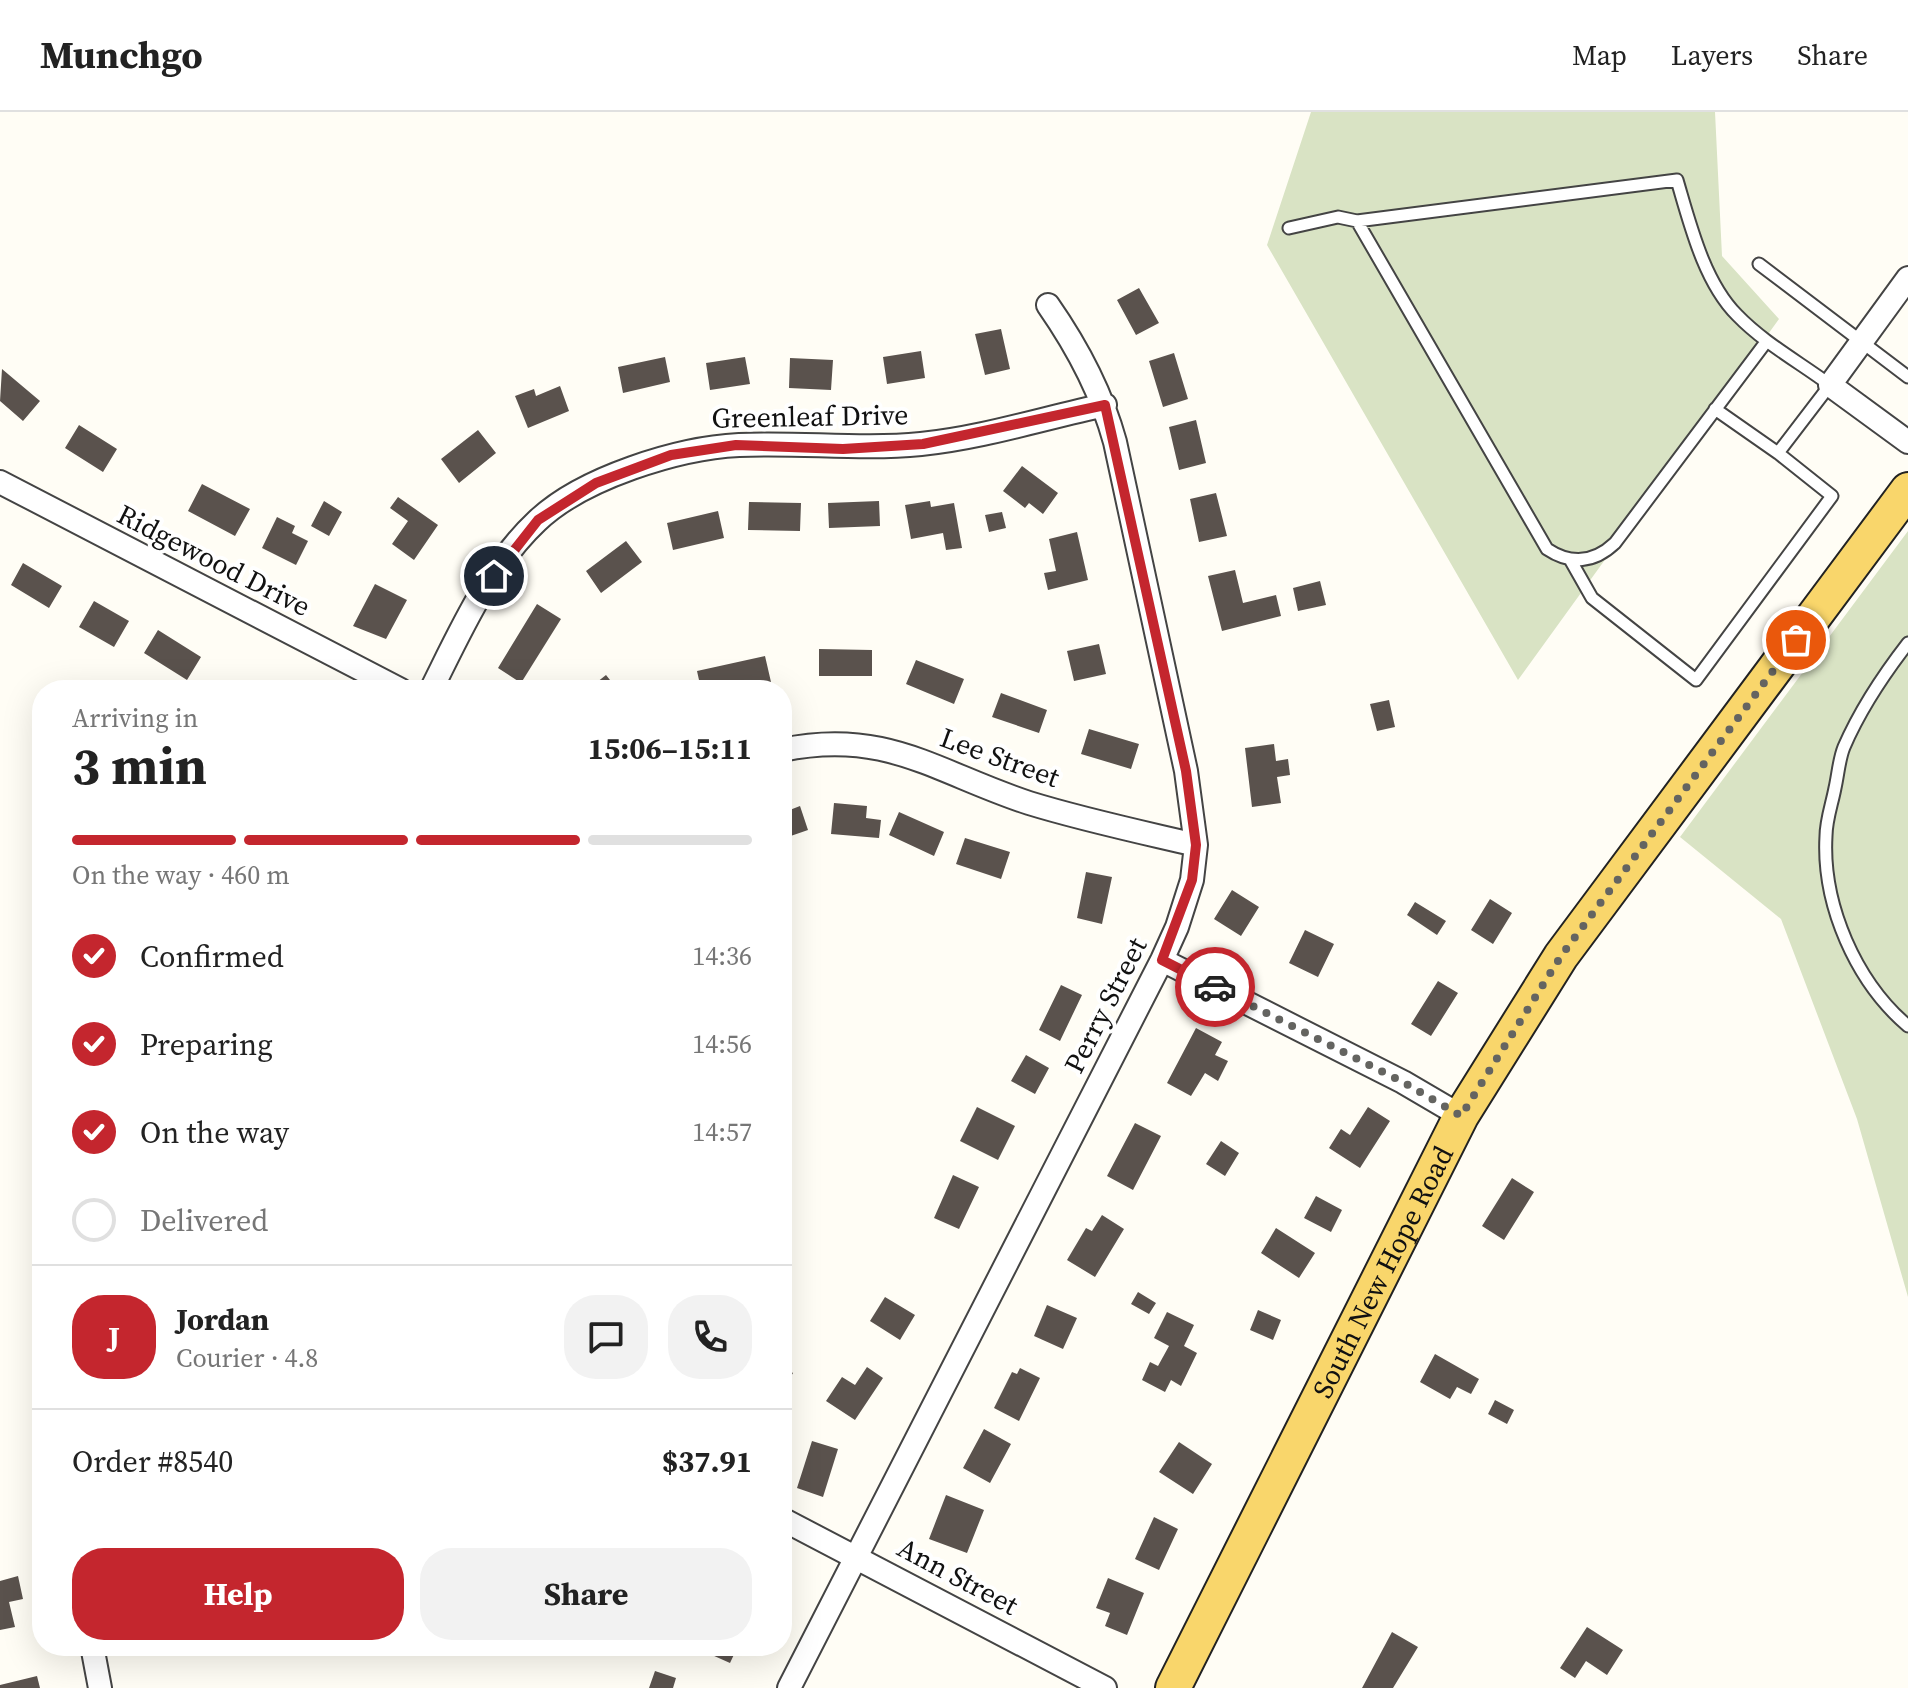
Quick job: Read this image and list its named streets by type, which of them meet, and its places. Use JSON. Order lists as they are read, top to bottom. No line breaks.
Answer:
{"streets":{"main road":["South New Hope Road"],"street":["Greenleaf Drive","Ridgewood Drive","Lee Street","Perry Street","Ann Street"]},"crossings":[["Greenleaf Drive","Perry Street"],["Lee Street","Perry Street"],["Perry Street","Ann Street"]],"page":{"header":"Munchgo","nav":["Map","Layers","Share"],"heading":["3 min","Arriving in","15:06–15:11"],"panel":["Jordan","Courier · 4.8","Order #8540","$37.91"],"bar":"On the way · 460 m","list":[["Confirmed","14:36"],["Preparing","14:56"],["On the way","14:57"],"Delivered"],"round":"J","buttons":["Help","Share"]}}
